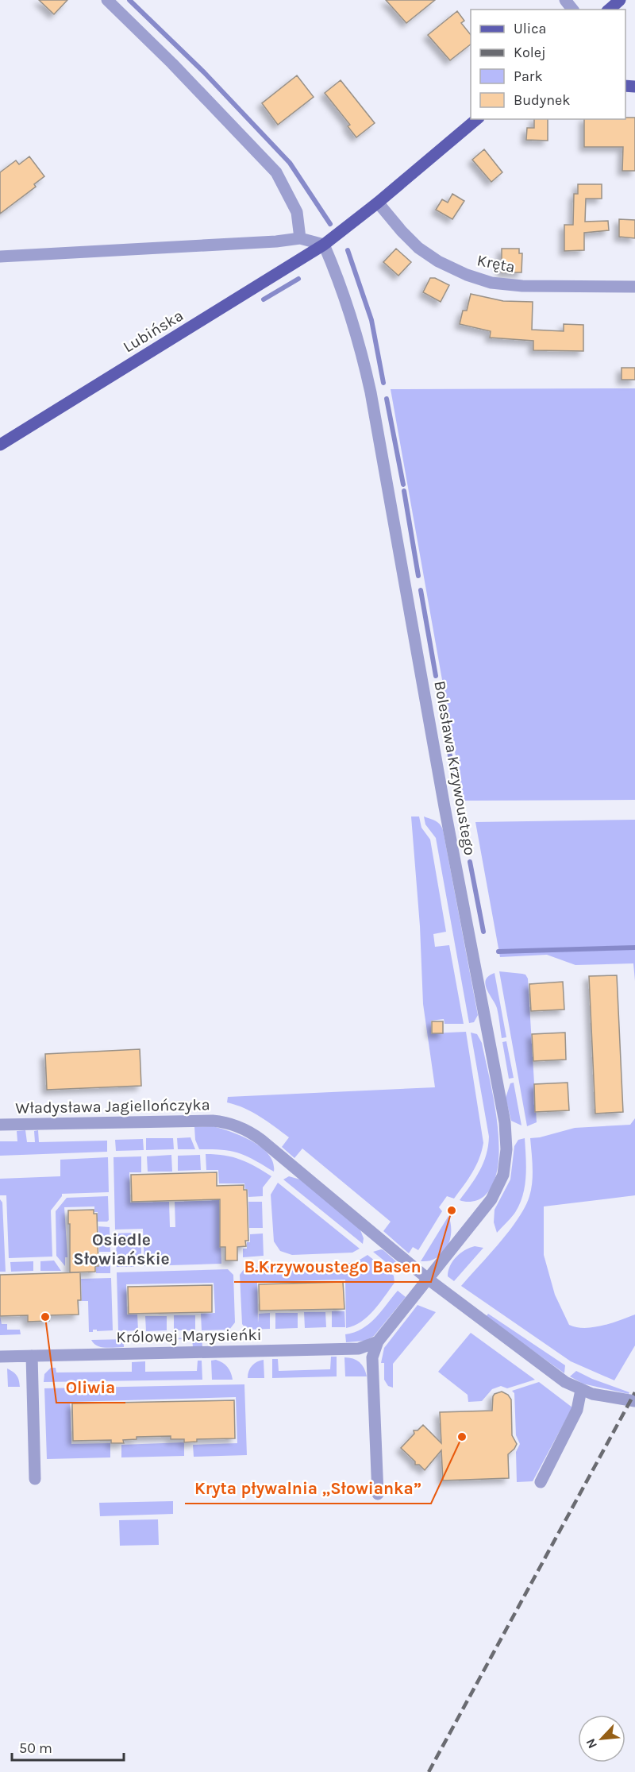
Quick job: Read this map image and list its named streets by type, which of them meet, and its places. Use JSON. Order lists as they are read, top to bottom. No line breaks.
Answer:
{"streets":{"main road":["Lubińska"],"street":["Kręta","Bolesława Krzywoustego","Władysława Jagiellończyka","Królowej Marysieńki"]},"crossings":[["Kręta","Lubińska"],["Lubińska","Bolesława Krzywoustego"],["Bolesława Krzywoustego","Władysława Jagiellończyka"],["Bolesława Krzywoustego","Królowej Marysieńki"]],"districts":["Osiedle Słowiańskie"],"places":["B.Krzywoustego Basen","Oliwia","Kryta pływalnia „Słowianka”"],"legend":["Ulica","Kolej","Park","Budynek"],"scale_bar":"50 m","north":"bottom left"}
